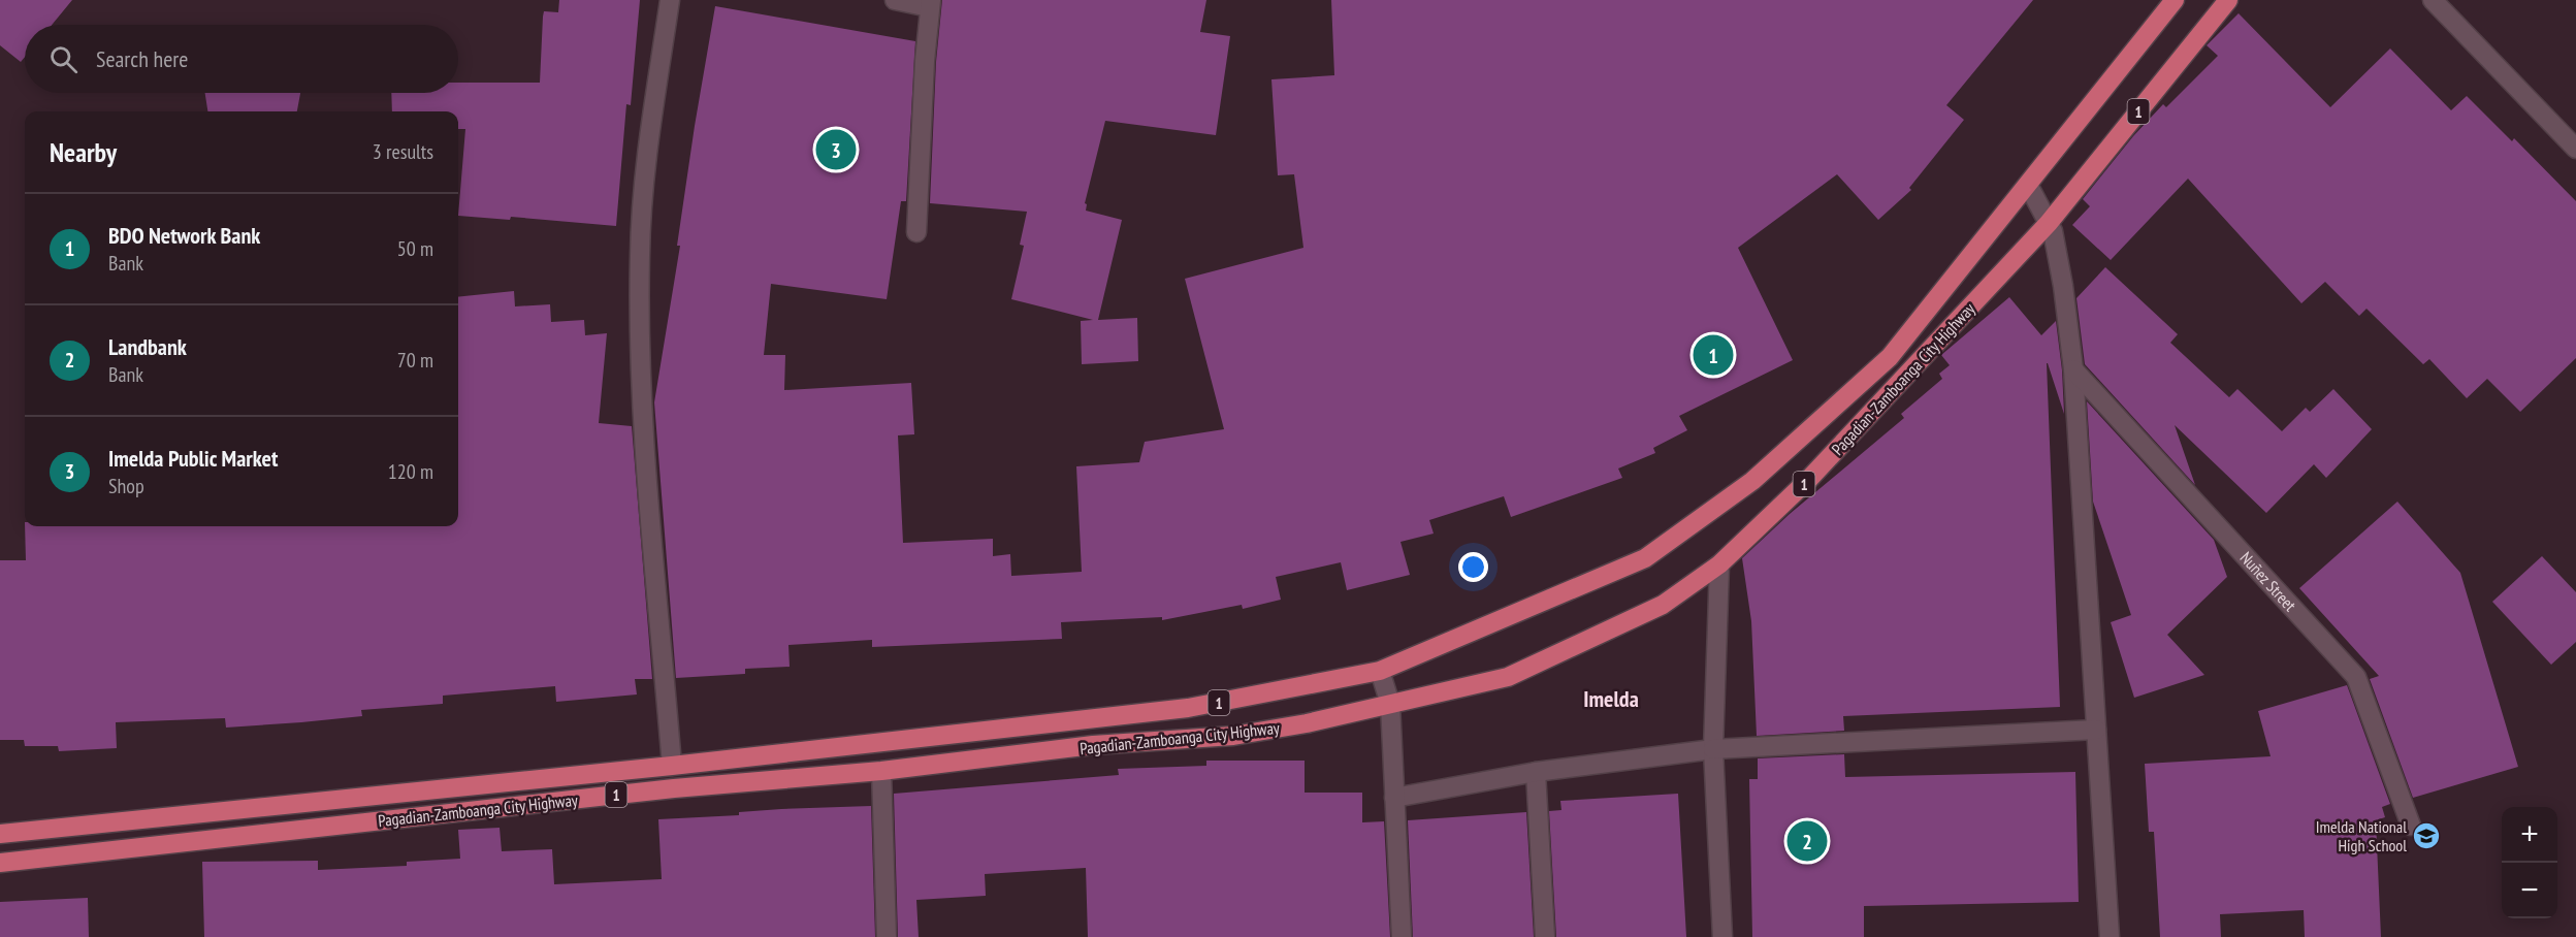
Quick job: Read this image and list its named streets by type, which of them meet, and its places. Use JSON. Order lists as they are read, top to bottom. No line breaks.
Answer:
{"streets":{"highway":["1","Pagadian-Zamboanga City Highway"],"street":["Nuñez Street"]},"districts":["Imelda"],"places":{"school or university":["Imelda National High School"]},"page":{"search":"Search here","heading":["Nearby","3 results"],"pins":["3","1","2"],"list":[{"mark":"1","name":"BDO Network Bank","note":"Bank","value":"50 m"},{"mark":"2","name":"Landbank","note":"Bank","value":"70 m"},{"mark":"3","name":"Imelda Public Market","note":"Shop","value":"120 m"}],"map_buttons":["+","−"]}}
